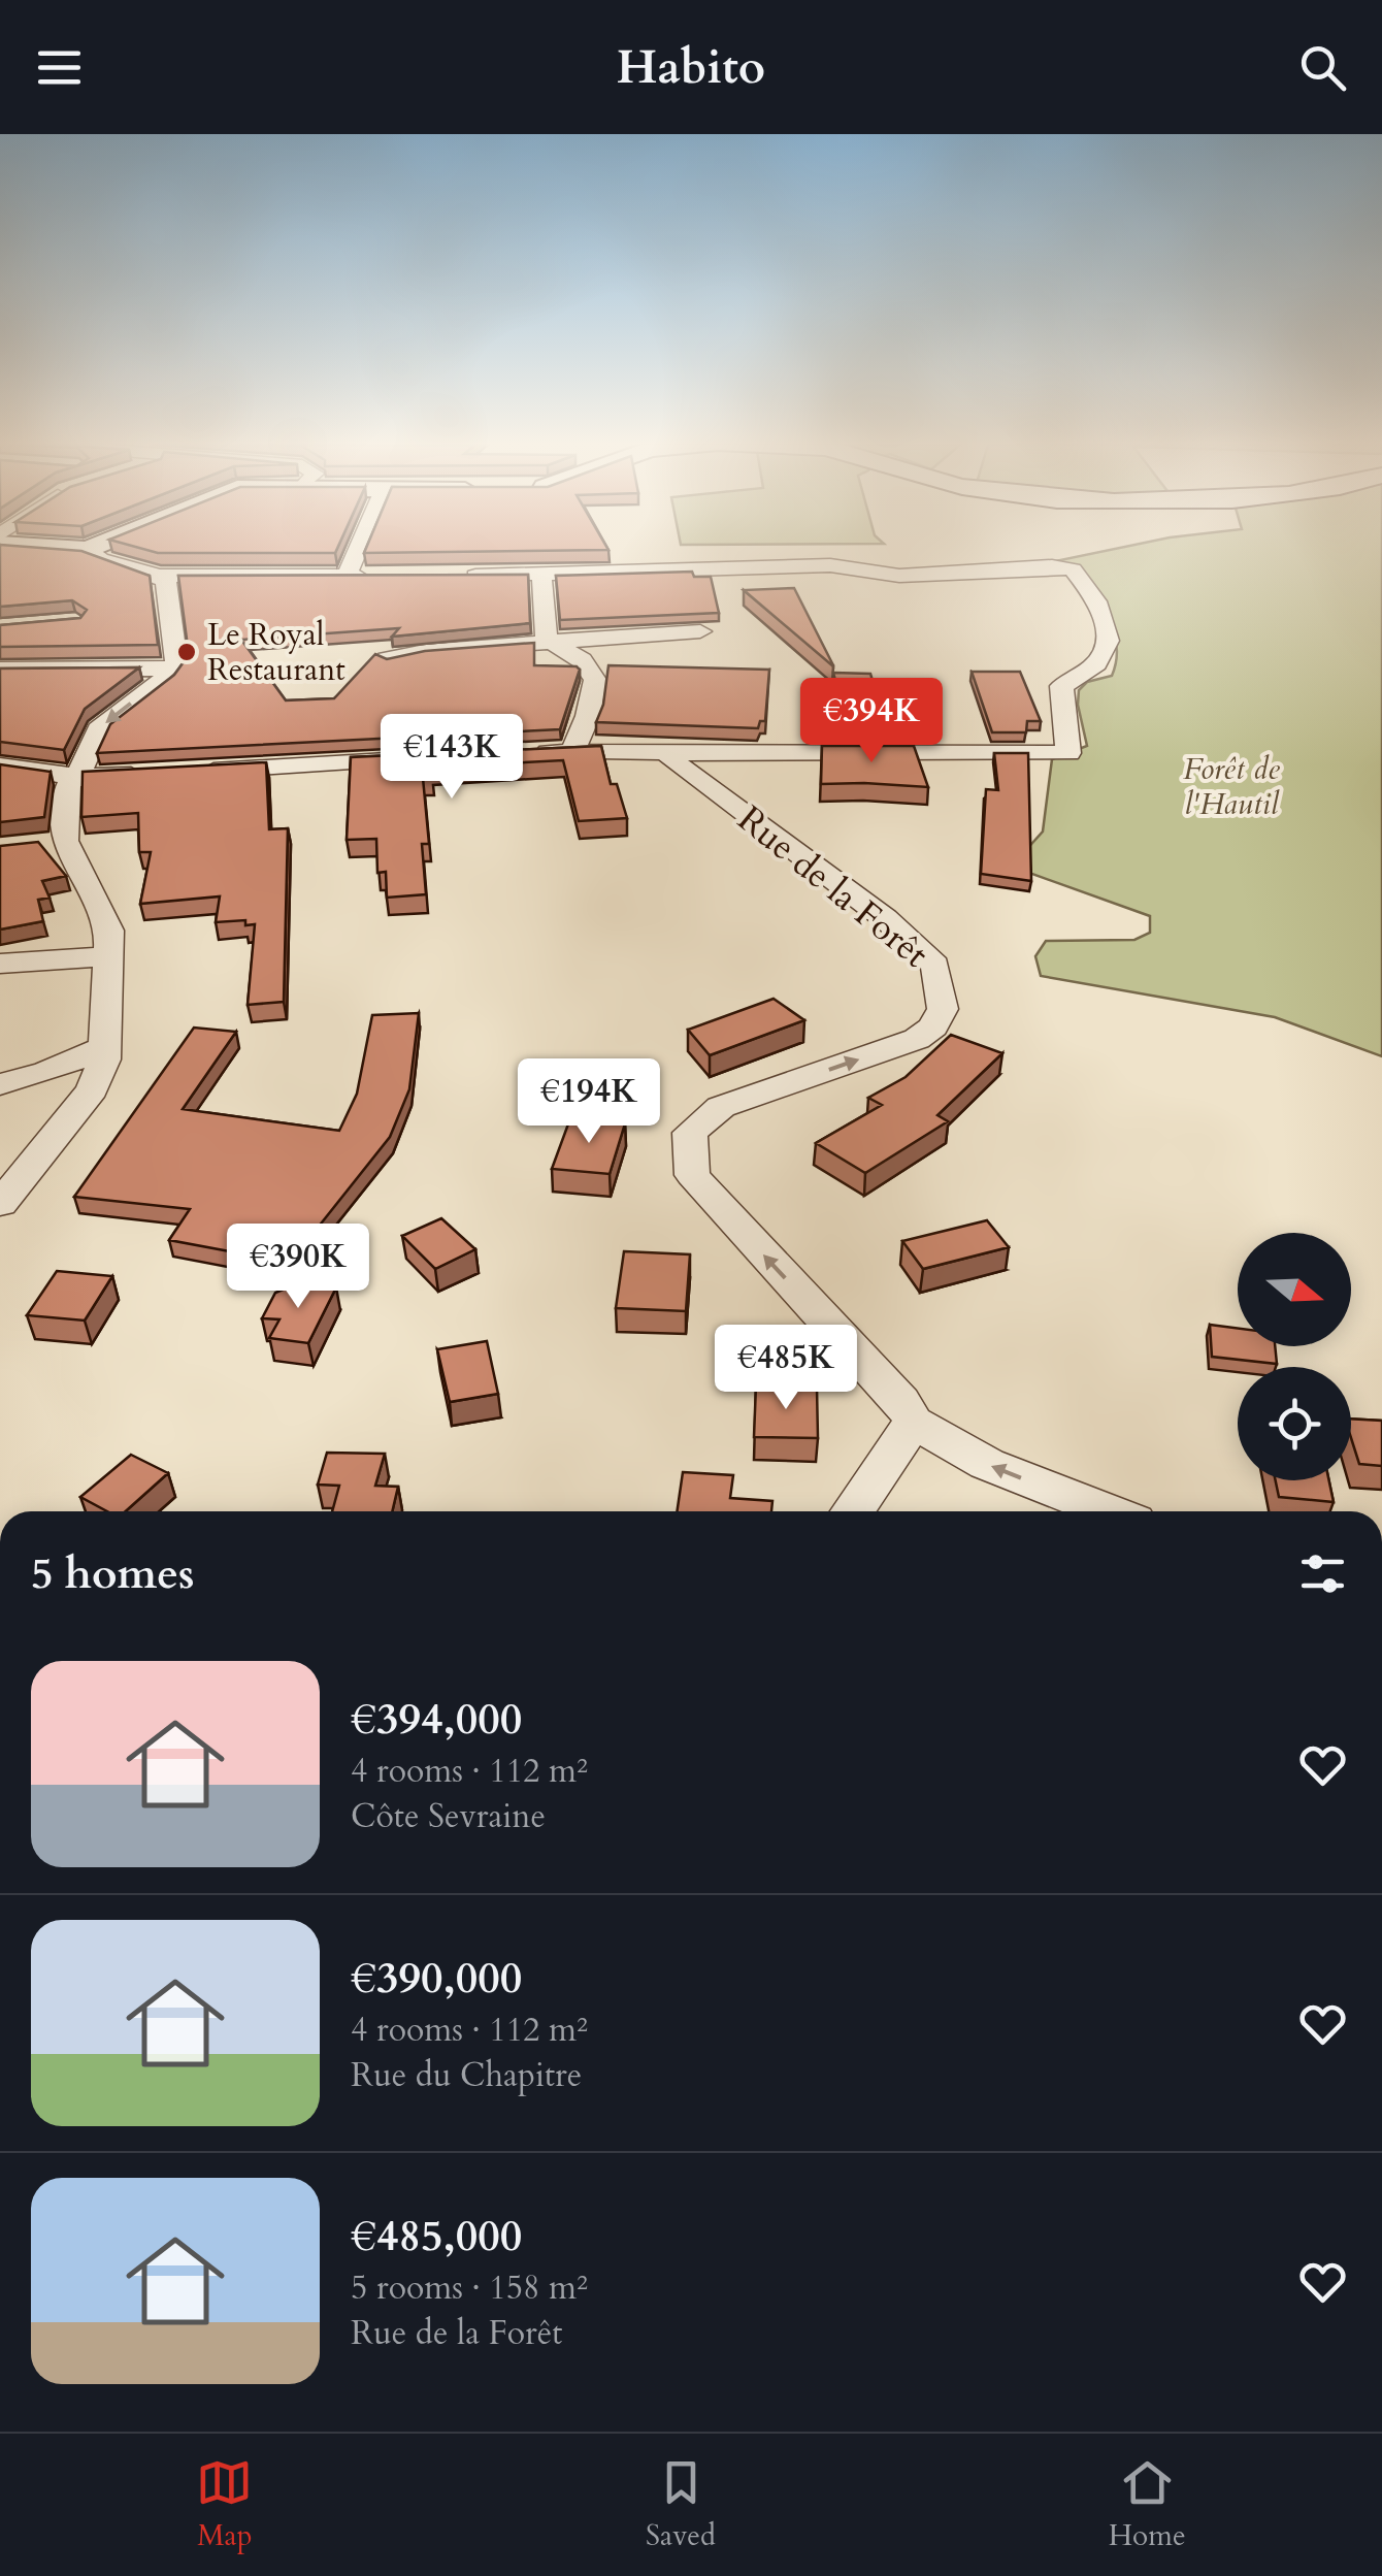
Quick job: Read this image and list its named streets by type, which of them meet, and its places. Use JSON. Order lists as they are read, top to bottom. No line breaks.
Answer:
{"streets":{"street":["Rue de la Forêt"]},"parks":["Forêt de l'Hautil"],"places":["Le Royal Restaurant"],"north":"right","page":{"header":"Habito","price":["€394K","€143K","€194K","€390K","€485K"],"heading":"5 homes","list":[{"name":"€394,000","note":"4 rooms · 112 m² · Côte Sevraine"},{"name":"€390,000","note":"4 rooms · 112 m² · Rue du Chapitre"},{"name":"€485,000","note":"5 rooms · 158 m² · Rue de la Forêt"}],"tabs":["Map","Saved","Home"]}}
